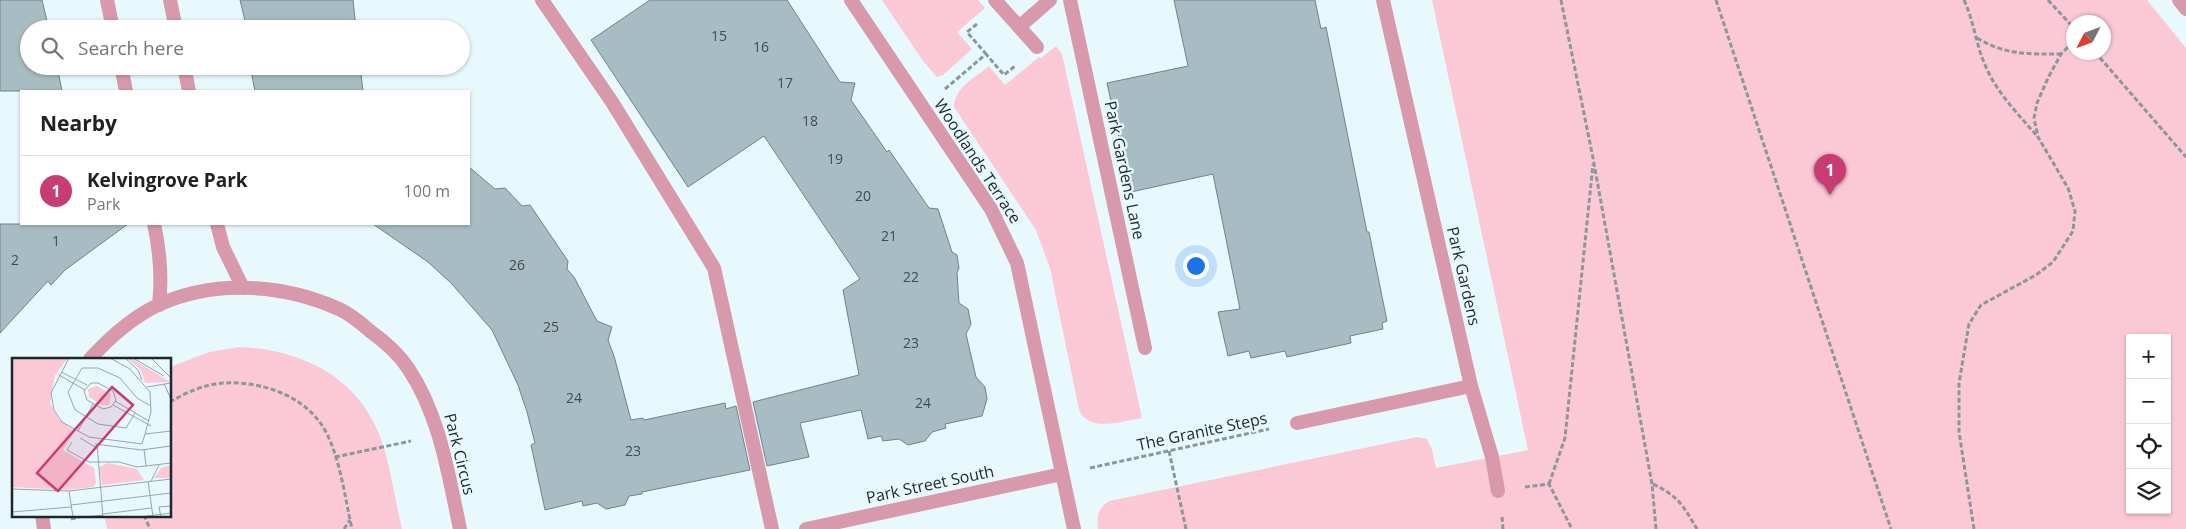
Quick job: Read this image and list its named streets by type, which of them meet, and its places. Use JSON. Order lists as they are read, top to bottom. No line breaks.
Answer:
{"streets":{"street":["Woodlands Terrace","Park Gardens Lane","Park Gardens","Park Circus","Park Street South"],"path":["The Granite Steps"]},"crossings":[["Woodlands Terrace","Park Street South"]],"house_numbers":["15","16","17","18","19","20","21","1","2","26","22","25","23","24","24","23"],"north":"bottom left","page":{"search":"Search here","heading":"Nearby","pins":"1","list":[{"mark":"1","name":"Kelvingrove Park","note":"Park","value":"100 m"}],"map_buttons":["+","−"]}}
